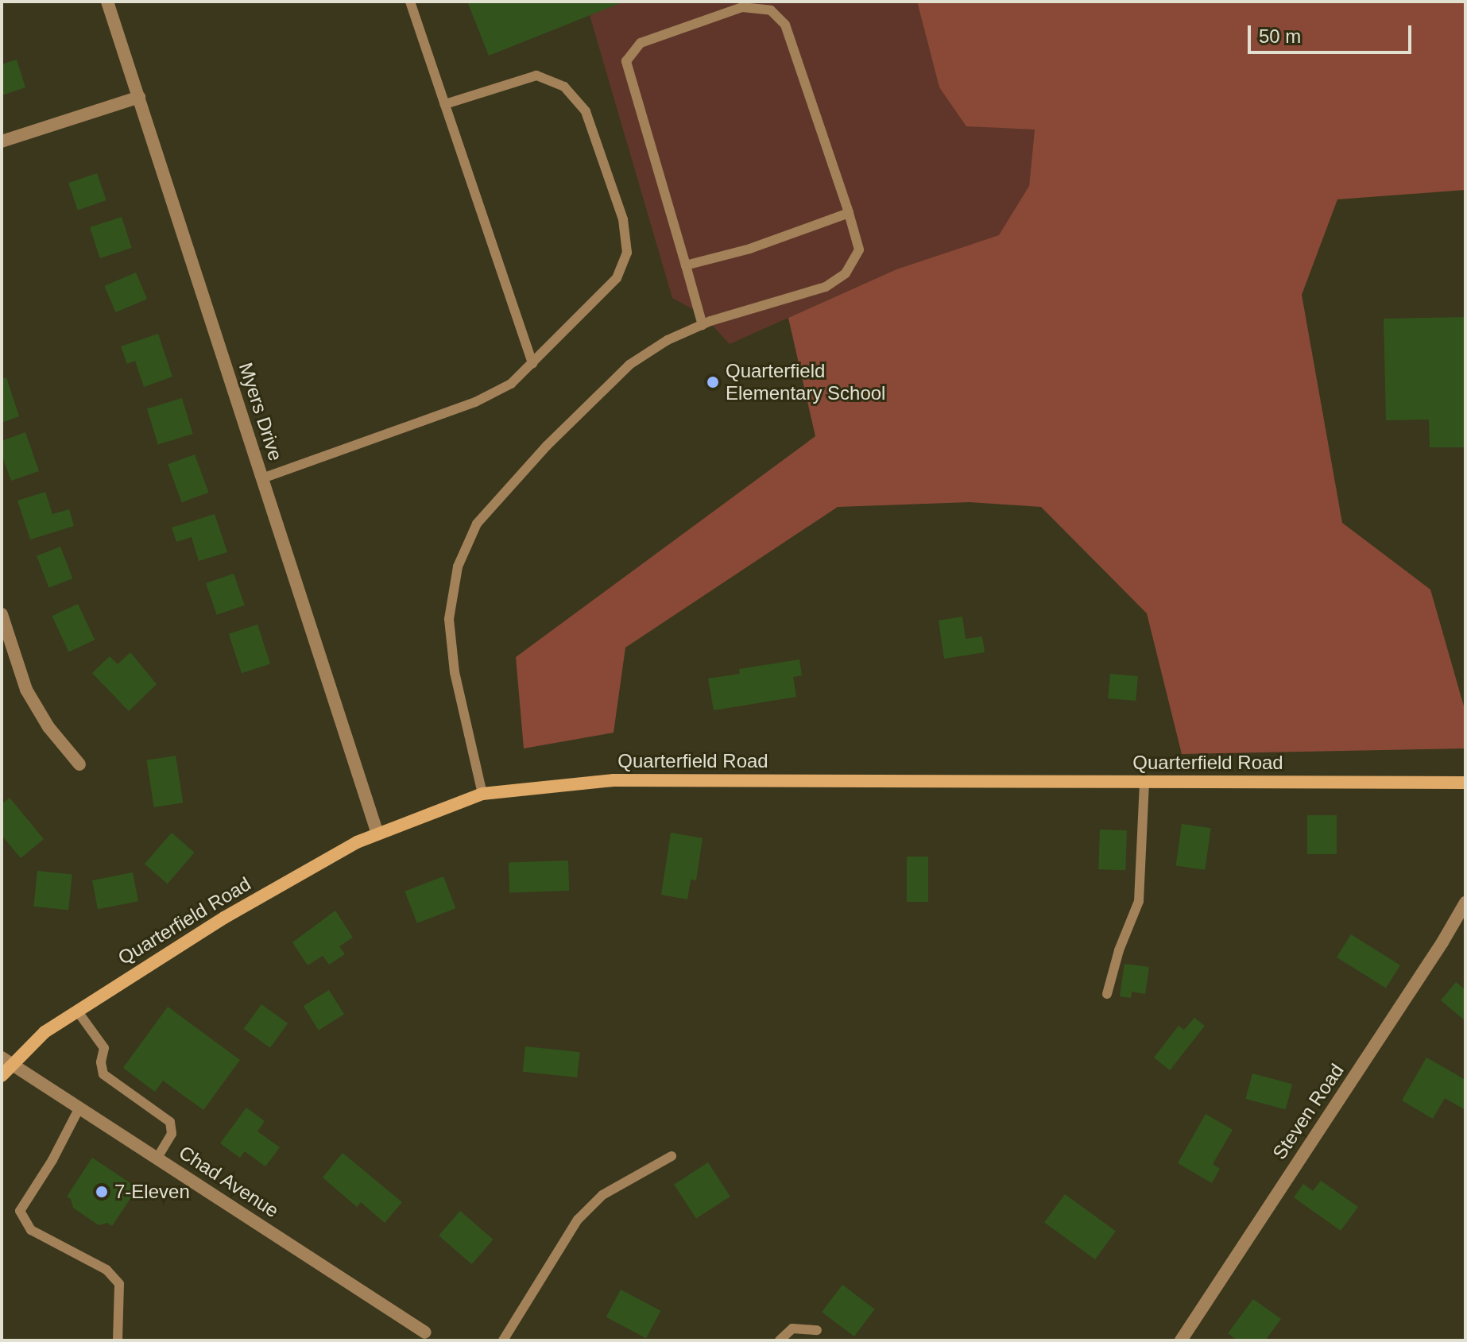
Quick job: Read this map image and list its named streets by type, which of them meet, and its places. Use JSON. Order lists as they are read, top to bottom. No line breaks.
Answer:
{"streets":{"street":["Myers Drive","Quarterfield Road","Steven Road","Chad Avenue"]},"crossings":[["Myers Drive","Quarterfield Road"],["Quarterfield Road","Chad Avenue"]],"places":["Quarterfield Elementary School","7-Eleven"],"scale_bar":"50 m"}
